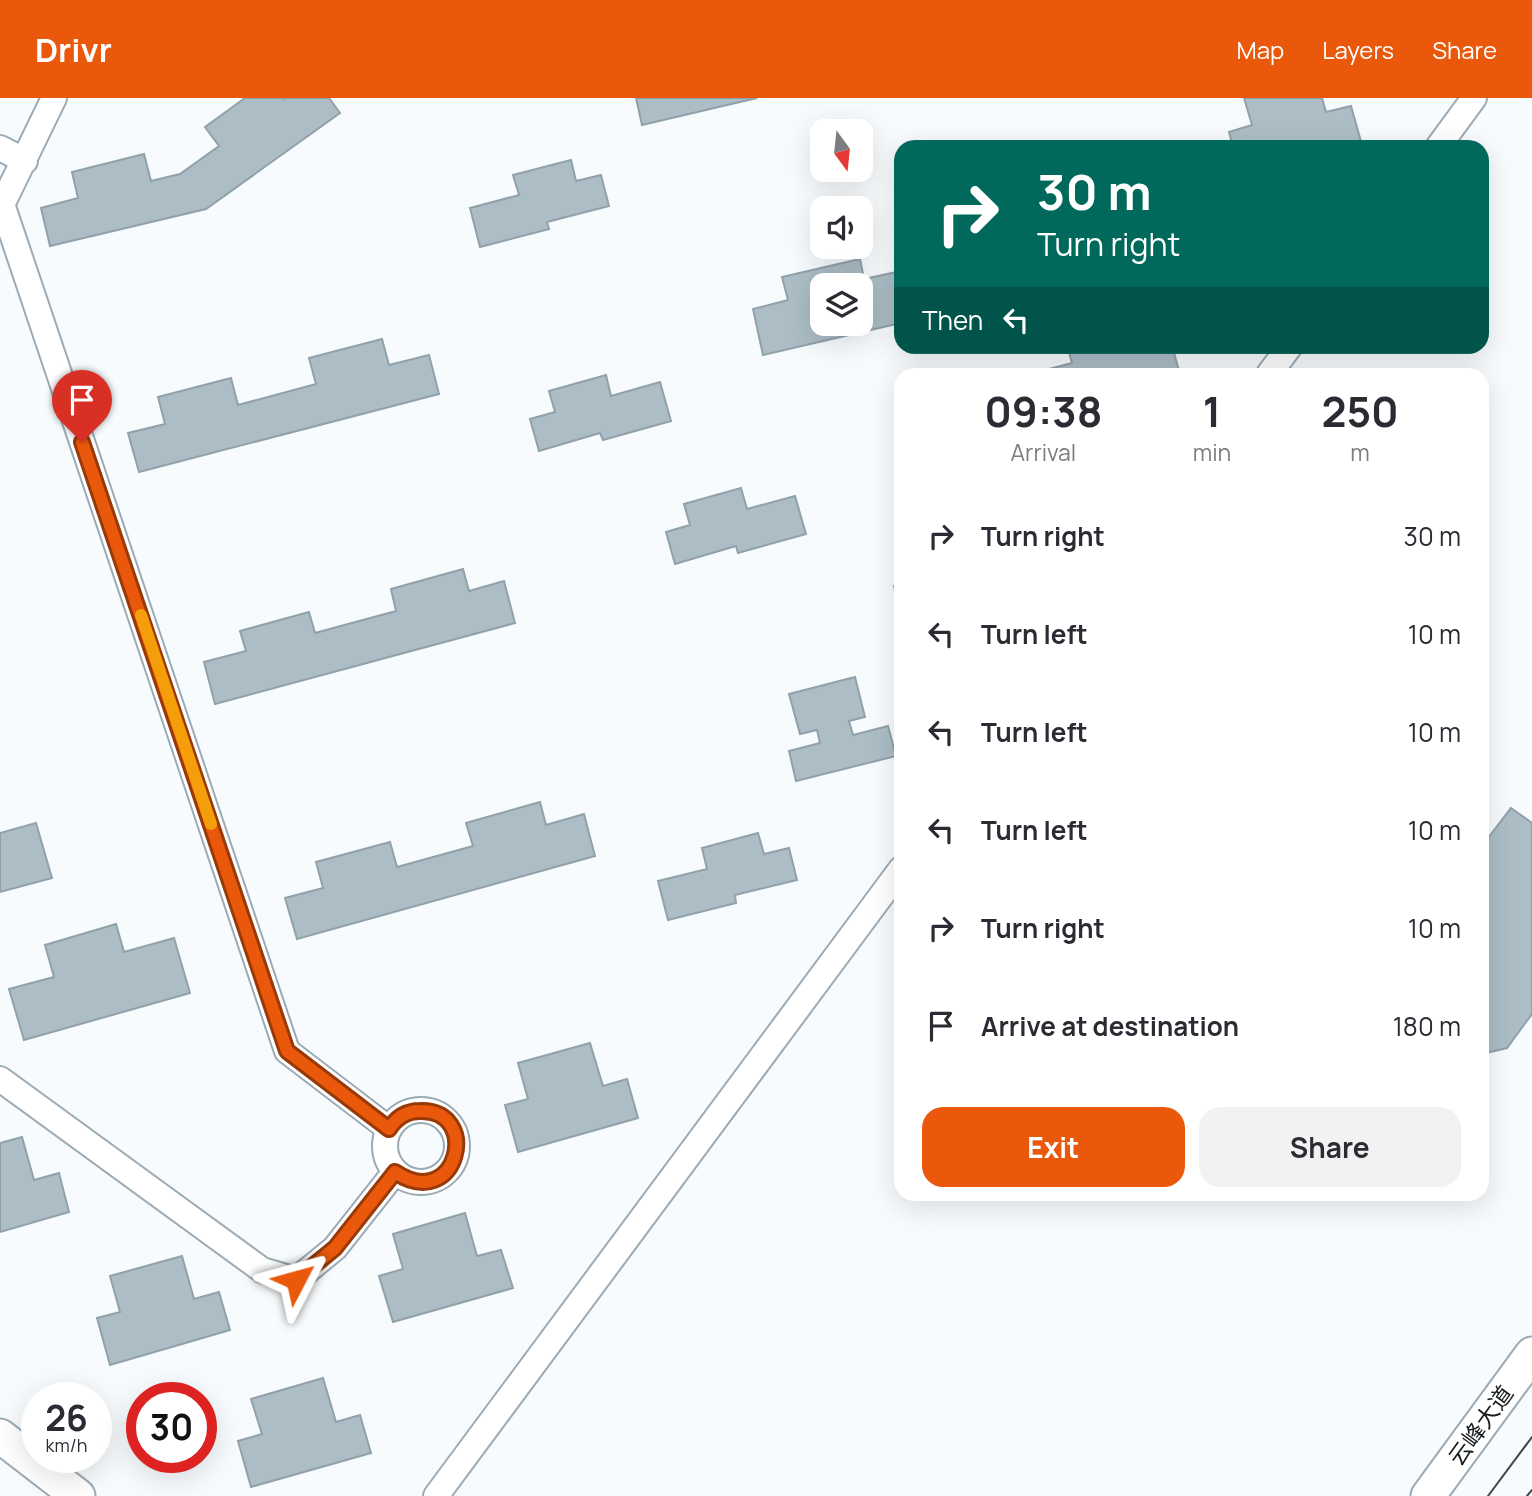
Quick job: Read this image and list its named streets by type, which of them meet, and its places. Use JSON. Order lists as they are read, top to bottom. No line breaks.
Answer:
{"streets":{"main road":["云峰大道"]},"north":"bottom","page":{"header":"Drivr","nav":["Map","Layers","Share"],"turn":["30 m","Turn right"],"then":"Then","eta":["09:38","Arrival","1","min","250","m"],"list":[{"name":"Turn right","value":"30 m"},{"name":"Turn left","value":"10 m"},{"name":"Turn left","value":"10 m"},{"name":"Turn left","value":"10 m"},{"name":"Turn right","value":"10 m"},{"name":"Arrive at destination","value":"180 m"}],"buttons":["Exit","Share"],"speed":"26 km/h","limit":"30"}}
